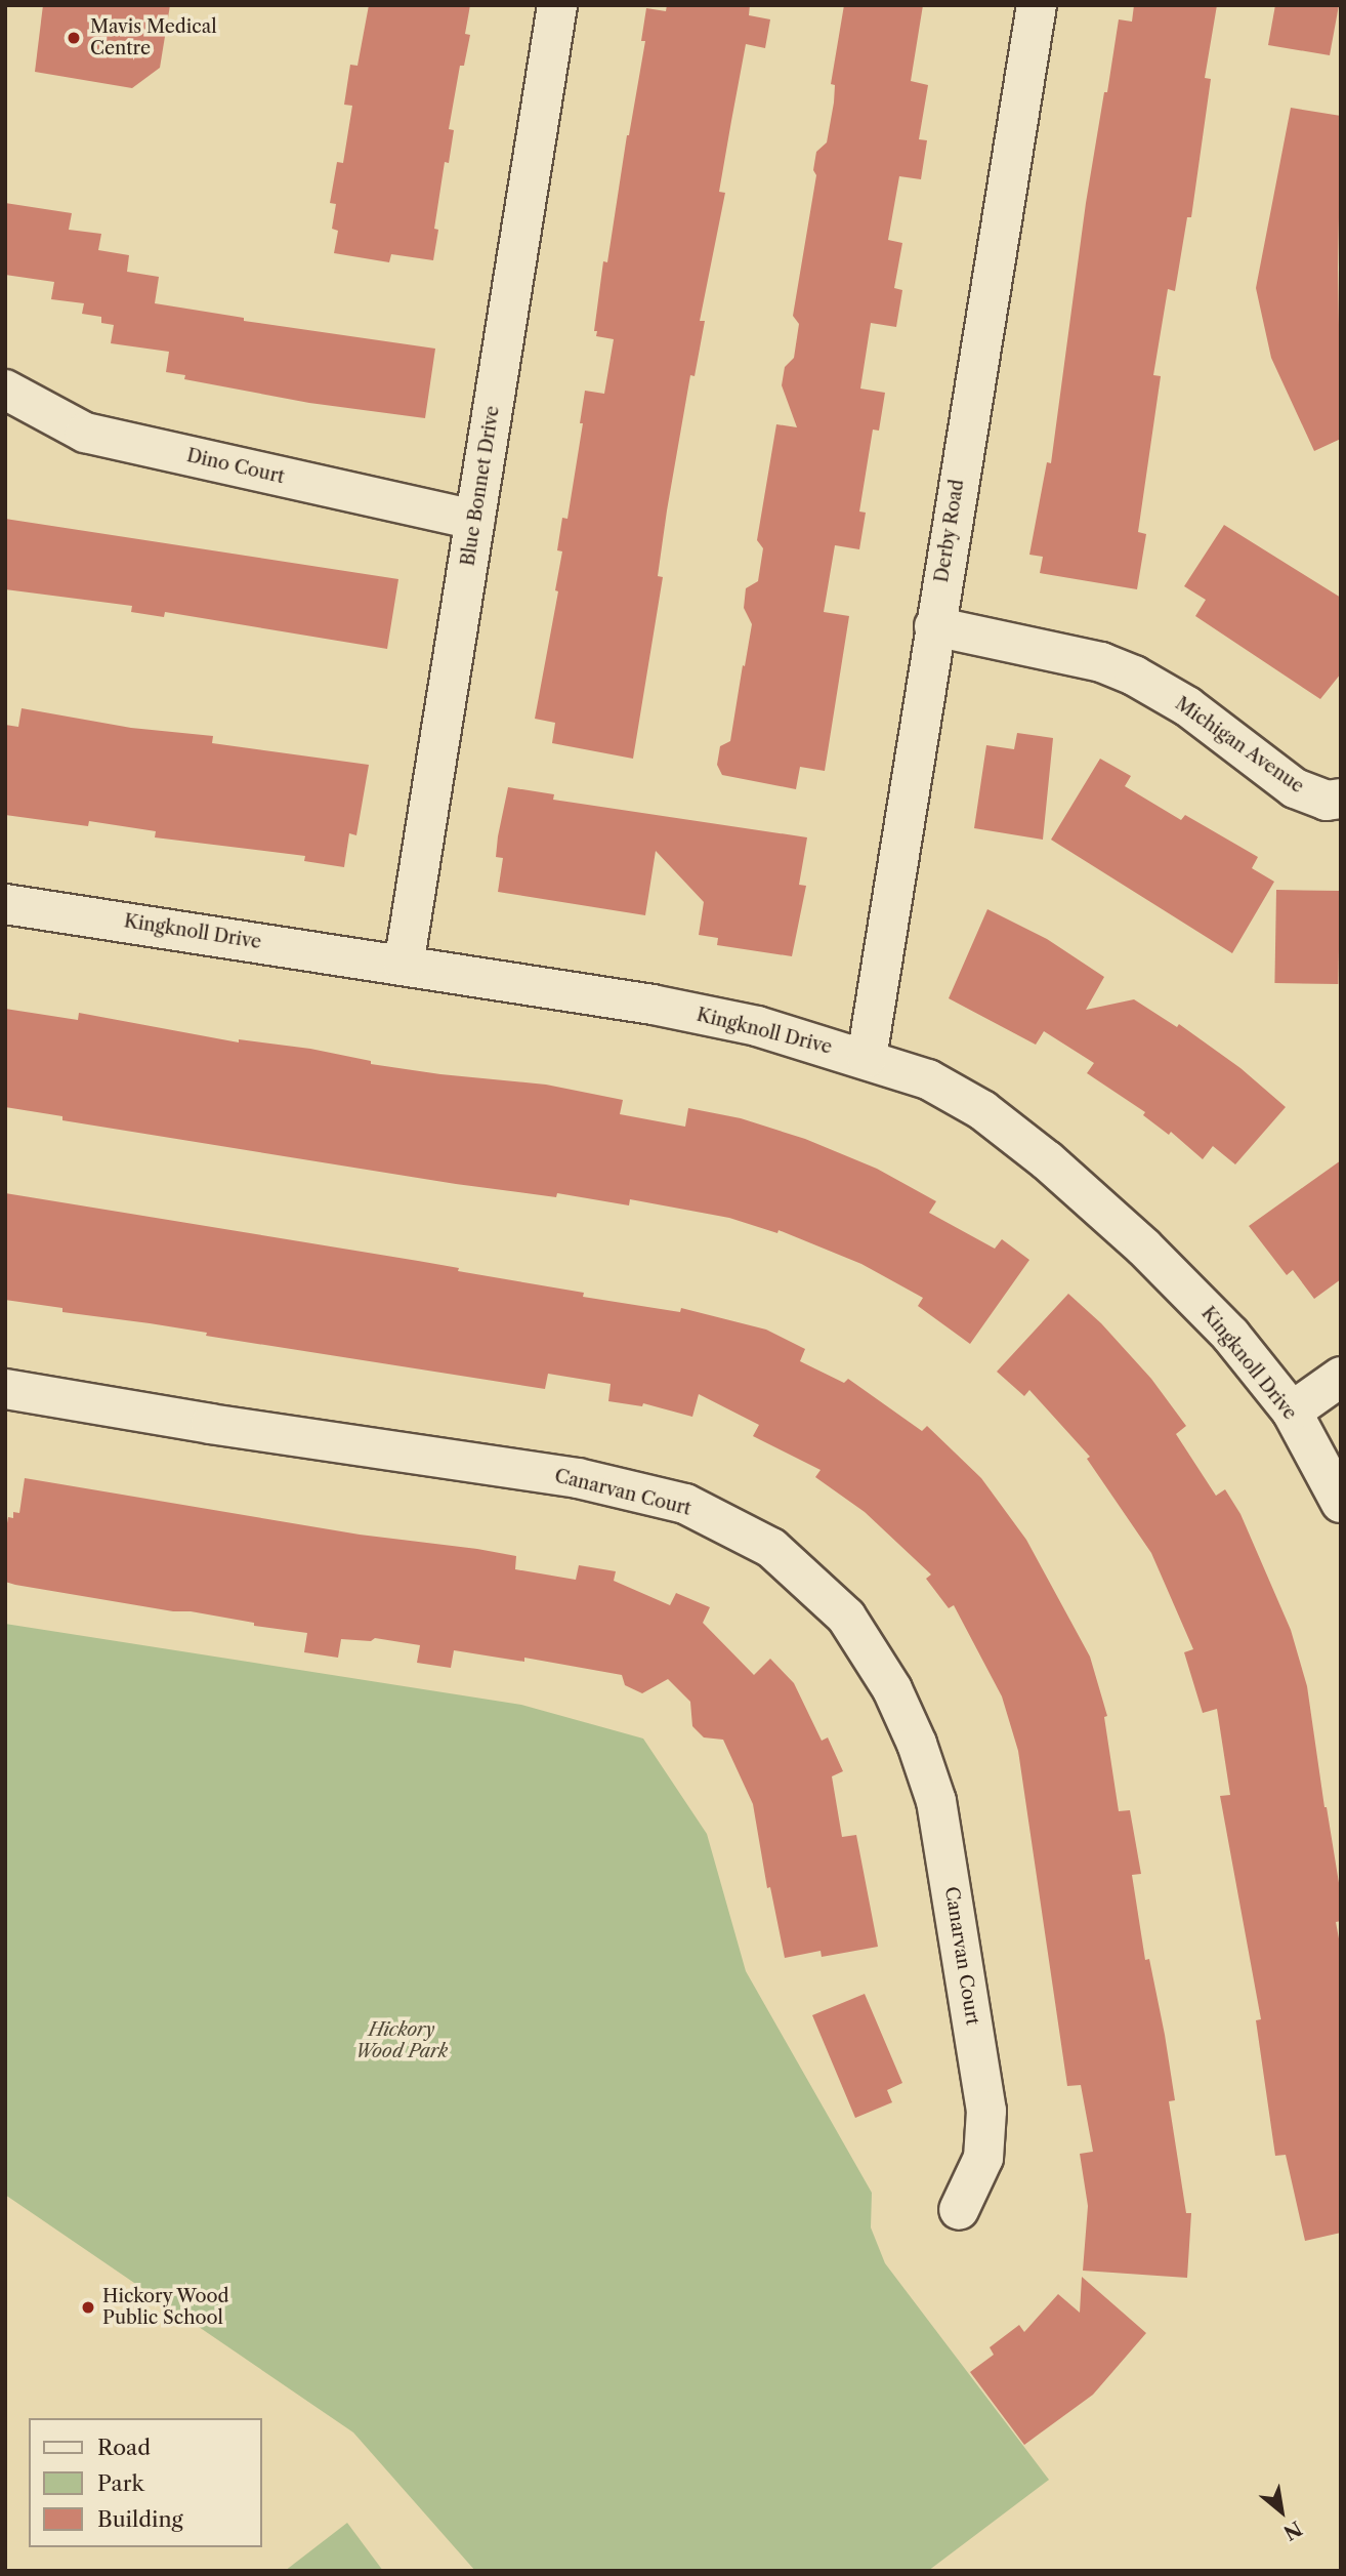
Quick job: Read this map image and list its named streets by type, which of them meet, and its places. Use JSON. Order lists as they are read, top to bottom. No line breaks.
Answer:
{"streets":{"street":["Dino Court","Blue Bonnet Drive","Derby Road","Michigan Avenue","Kingknoll Drive","Canarvan Court"]},"crossings":[["Dino Court","Blue Bonnet Drive"],["Blue Bonnet Drive","Kingknoll Drive"],["Derby Road","Michigan Avenue"],["Derby Road","Kingknoll Drive"]],"parks":["Hickory Wood Park"],"places":["Mavis Medical Centre","Hickory Wood Public School"],"legend":["Road","Park","Building"],"north":"bottom right"}
